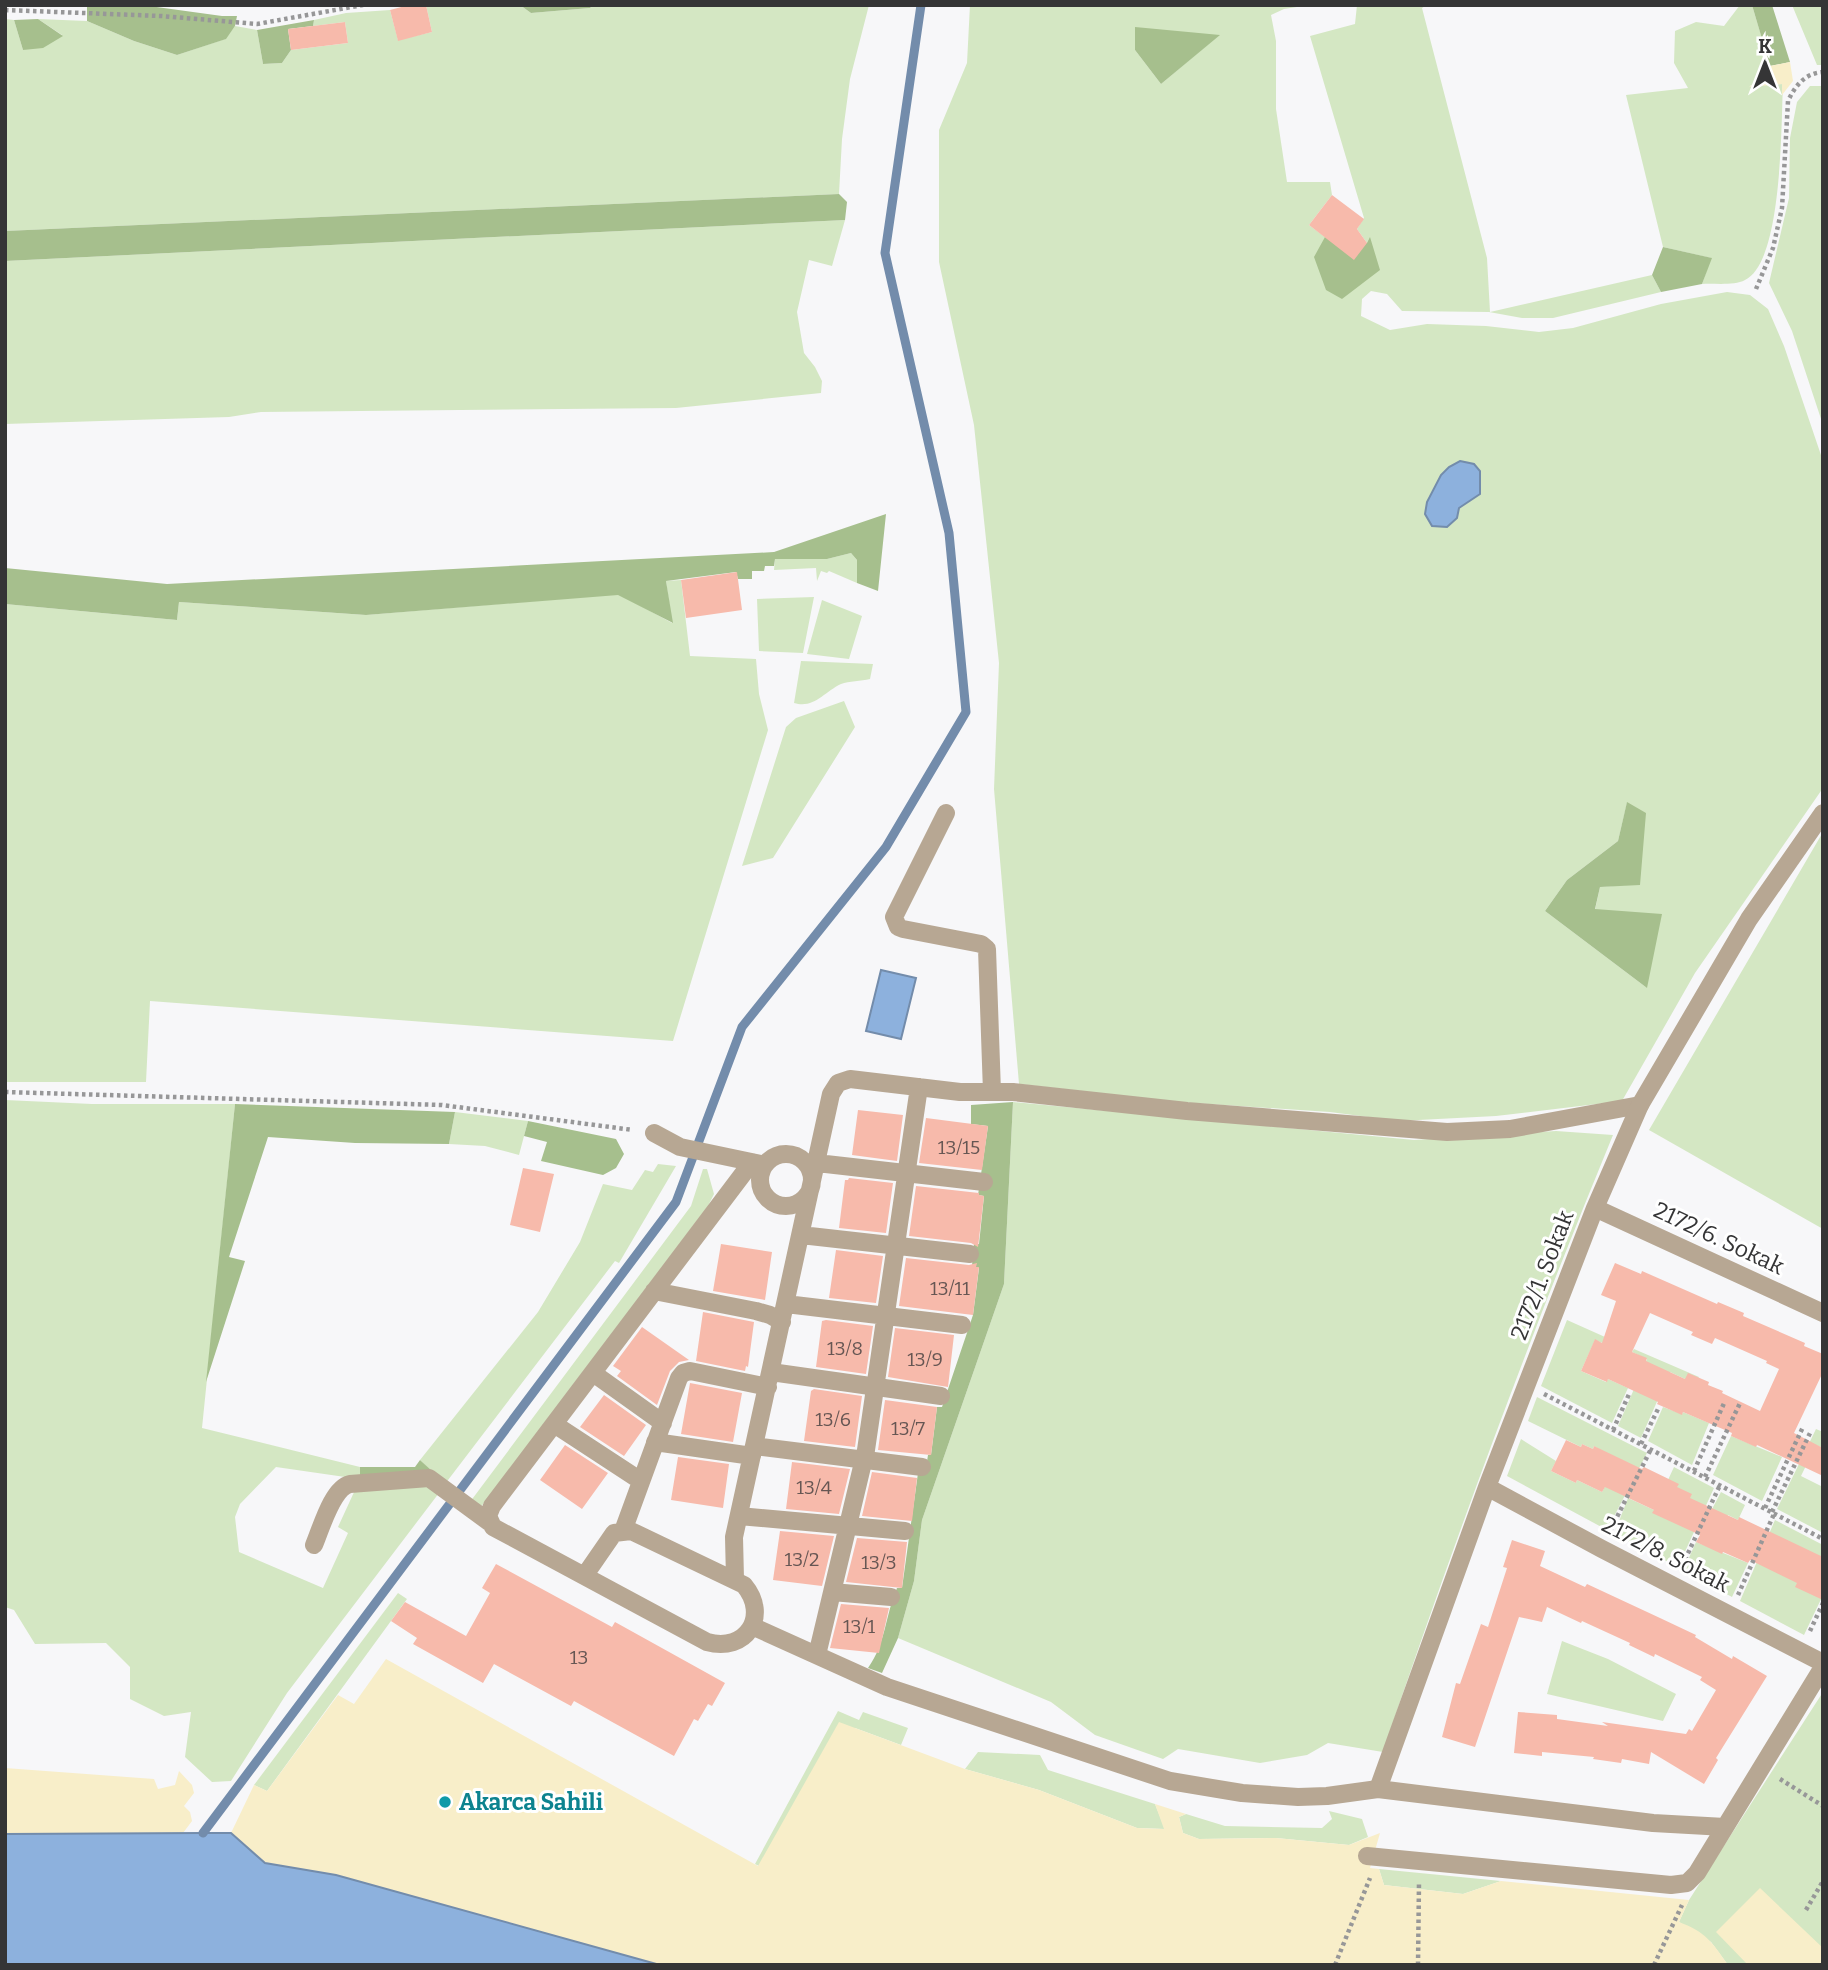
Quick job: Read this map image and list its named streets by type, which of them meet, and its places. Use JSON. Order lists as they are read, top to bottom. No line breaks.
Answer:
{"streets":{"street":["2172/6. Sokak","2172/1. Sokak","2172/8. Sokak"]},"crossings":[["2172/6. Sokak","2172/1. Sokak"],["2172/1. Sokak","2172/8. Sokak"]],"places":["Akarca Sahili"],"house_numbers":["13/15","13/11","13/8","13/9","13/6","13/7","13/4","13/2","13/3","13/1","13"],"north":"top"}
